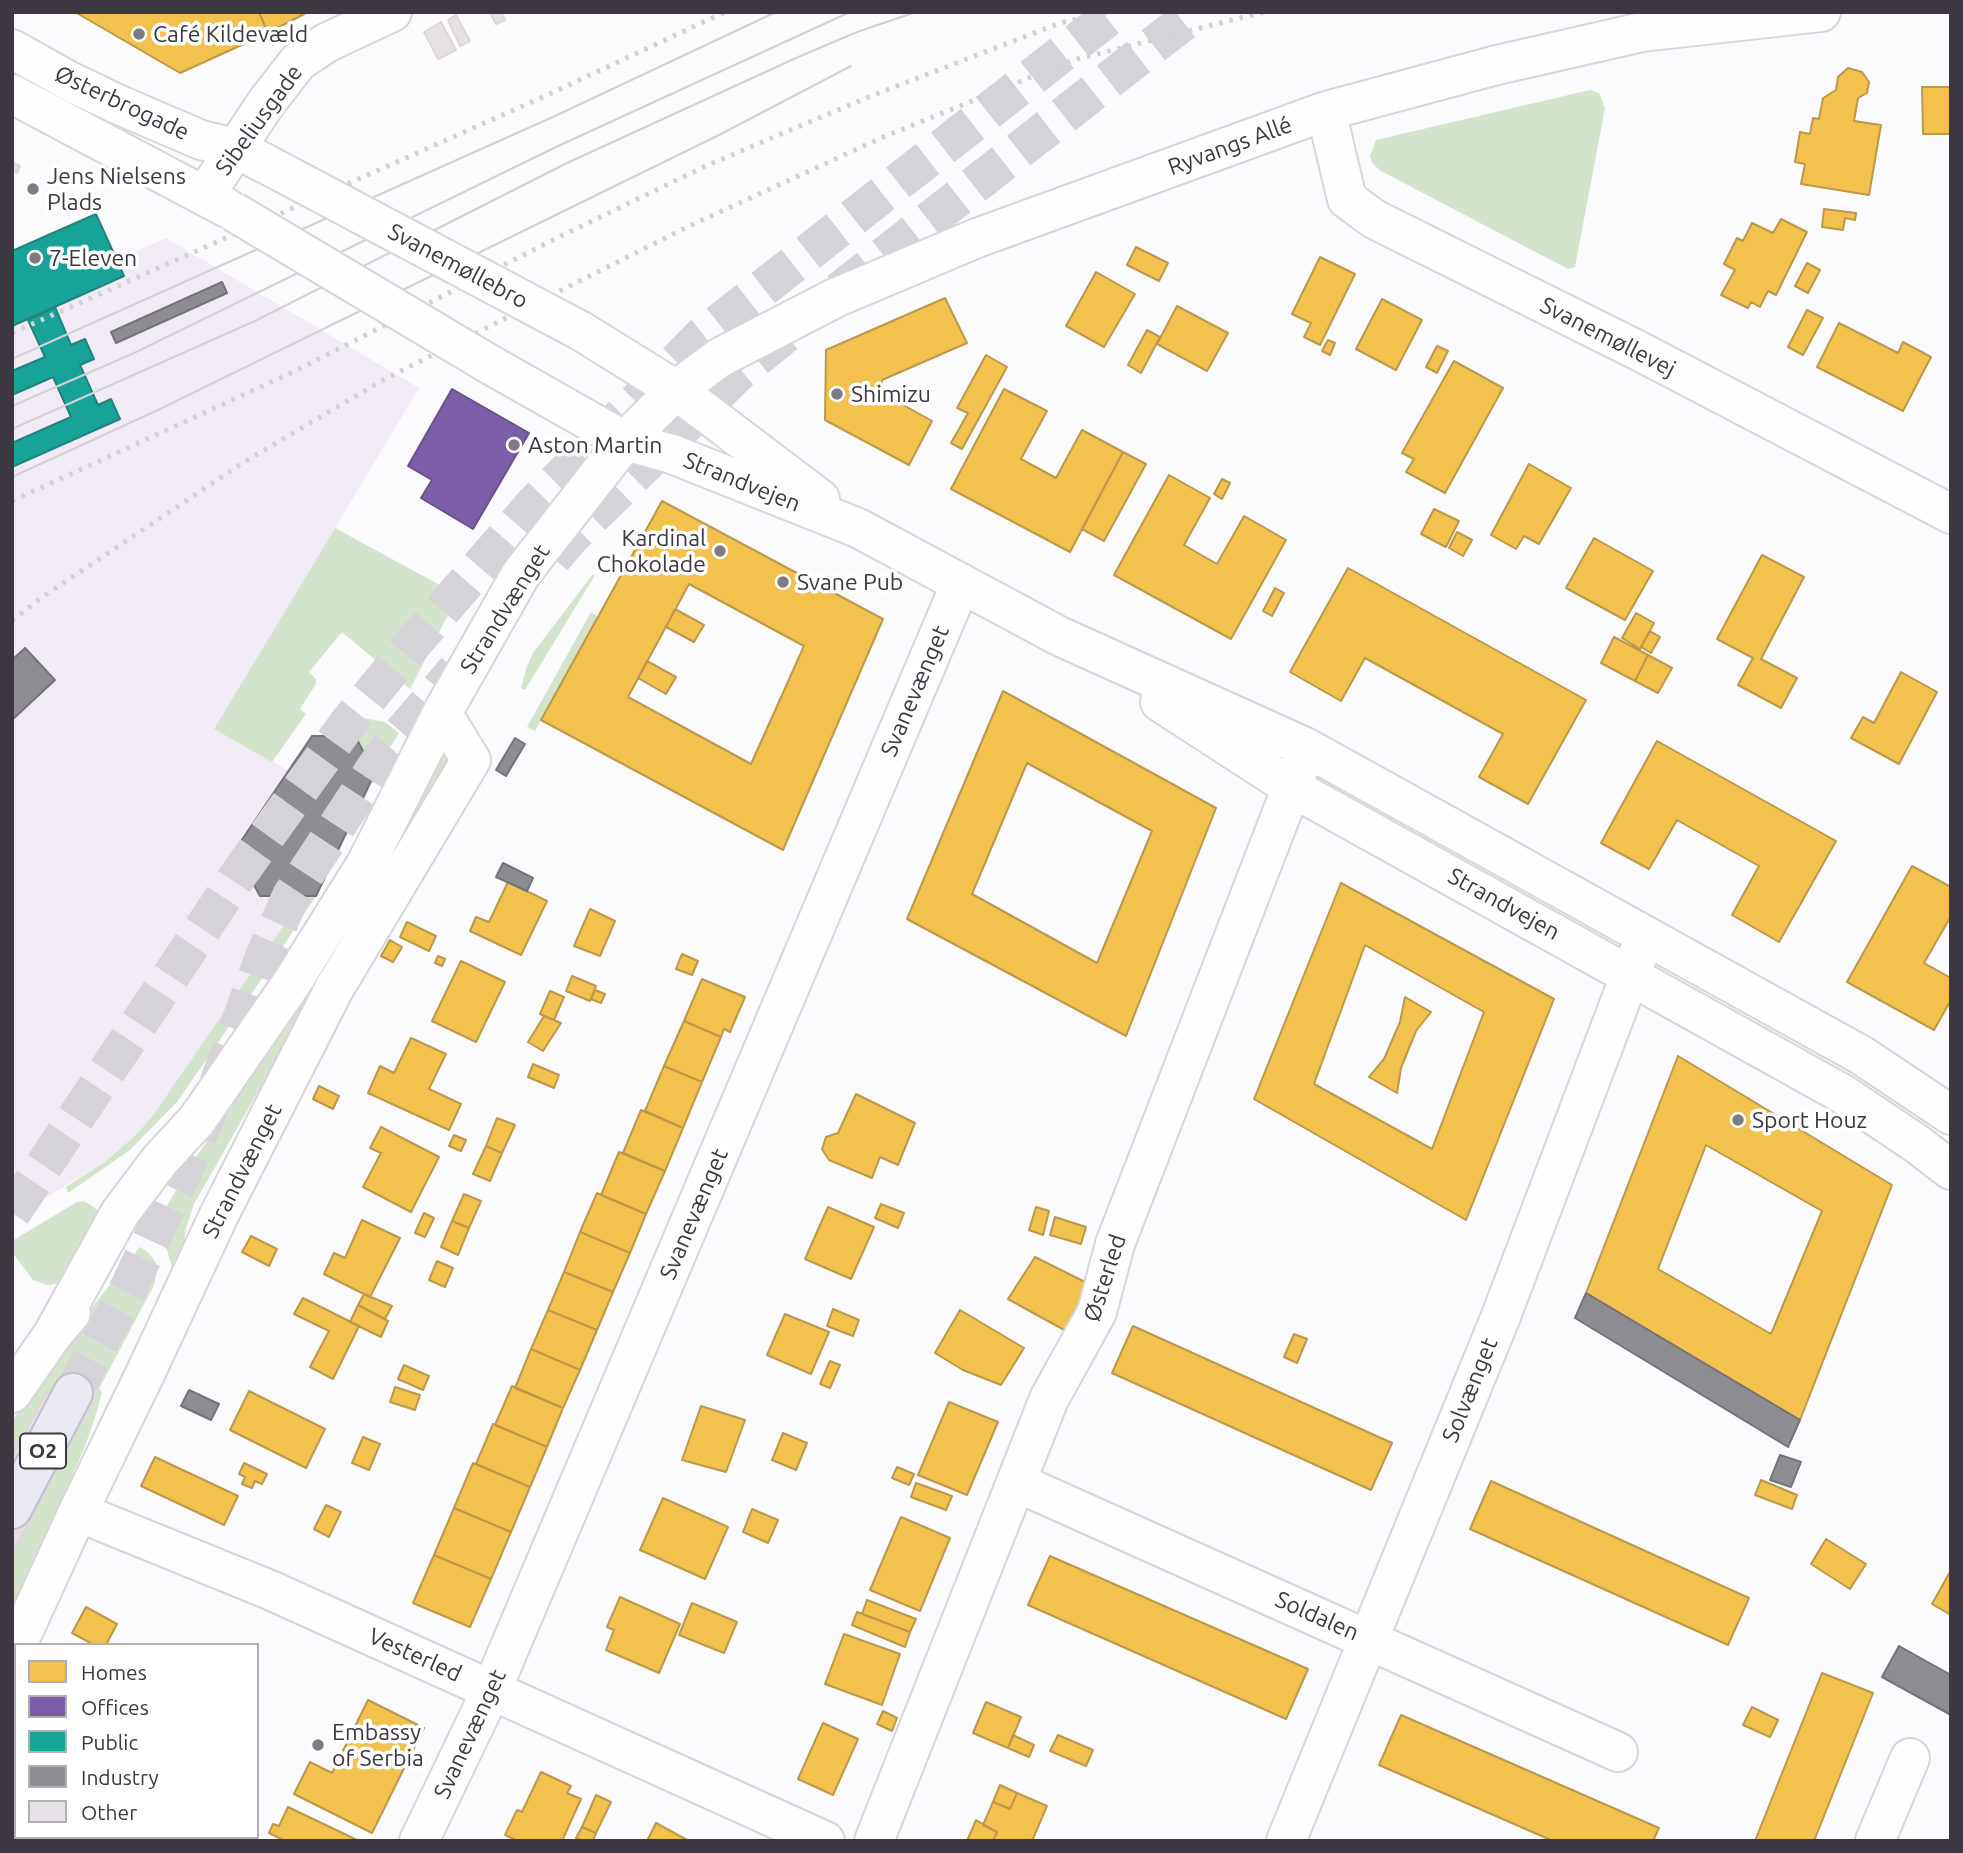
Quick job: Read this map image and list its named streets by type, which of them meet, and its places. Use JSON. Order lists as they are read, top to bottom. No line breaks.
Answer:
{"streets":{"highway":["O2"],"street":["Østerbrogade","Sibeliusgade","Ryvangs Allé","Svanemøllebro","Svanemøllevej","Strandvejen","Strandvænget","Svanevænget","Østerled","Solvænget","Soldalen","Vesterled"]},"crossings":[["Østerbrogade","Sibeliusgade"],["Østerbrogade","Svanemøllebro"],["Sibeliusgade","Svanemøllebro"],["Ryvangs Allé","Svanemøllebro"],["Ryvangs Allé","Svanemøllevej"],["Ryvangs Allé","Strandvejen"],["Ryvangs Allé","Strandvænget"],["Svanemøllebro","Strandvejen"],["Strandvejen","Strandvænget"],["Strandvejen","Svanevænget"],["Strandvejen","Østerled"],["Strandvejen","Solvænget"],["Strandvænget","Vesterled"],["Svanevænget","Vesterled"],["Østerled","Soldalen"],["Solvænget","Soldalen"]],"places":["Café Kildevæld","Jens Nielsens Plads","7-Eleven","Shimizu","Aston Martin","Kardinal Chokolade","Svane Pub","Sport Houz","Embassy of Serbia"],"legend":["Homes","Offices","Public","Industry","Other"]}
